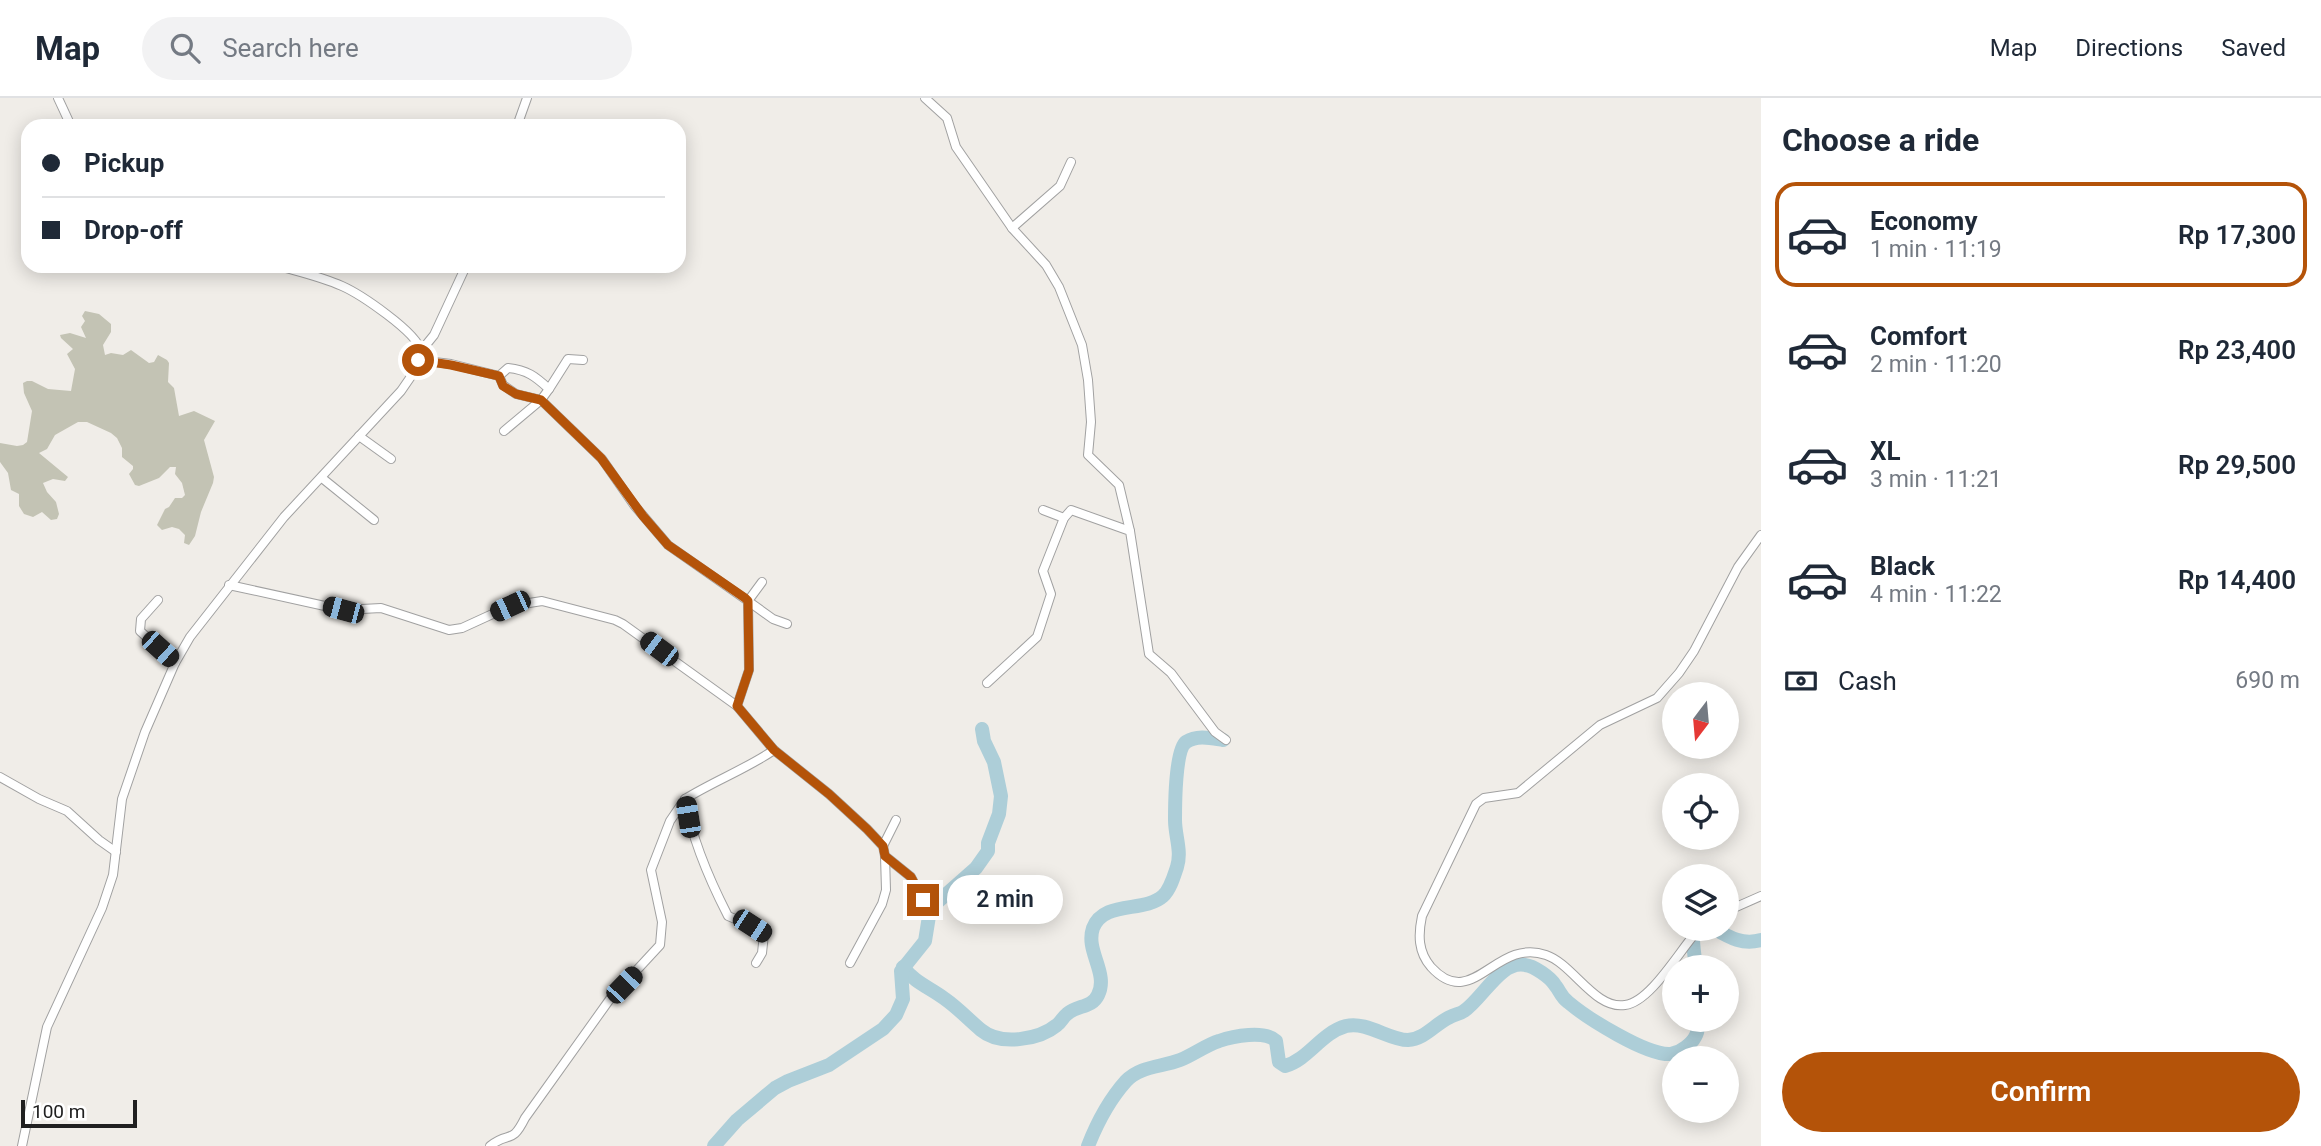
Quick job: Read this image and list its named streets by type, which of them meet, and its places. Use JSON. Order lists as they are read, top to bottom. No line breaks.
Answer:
{"scale_bar":"100 m","north":"bottom","page":{"header":"Map","search":"Search here","nav":["Map","Directions","Saved"],"heading":"Choose a ride","banner":["Pickup","Drop-off"],"list":[{"name":"Economy","note":"1 min · 11:19","value":"Rp 17,300"},{"name":"Comfort","note":"2 min · 11:20","value":"Rp 23,400"},{"name":"XL","note":"3 min · 11:21","value":"Rp 29,500"},{"name":"Black","note":"4 min · 11:22","value":"Rp 14,400"}],"pay":["Cash","690 m"],"map_buttons":["+","−"],"bubble":"2 min","buttons":"Confirm","scale":"100 m"}}
